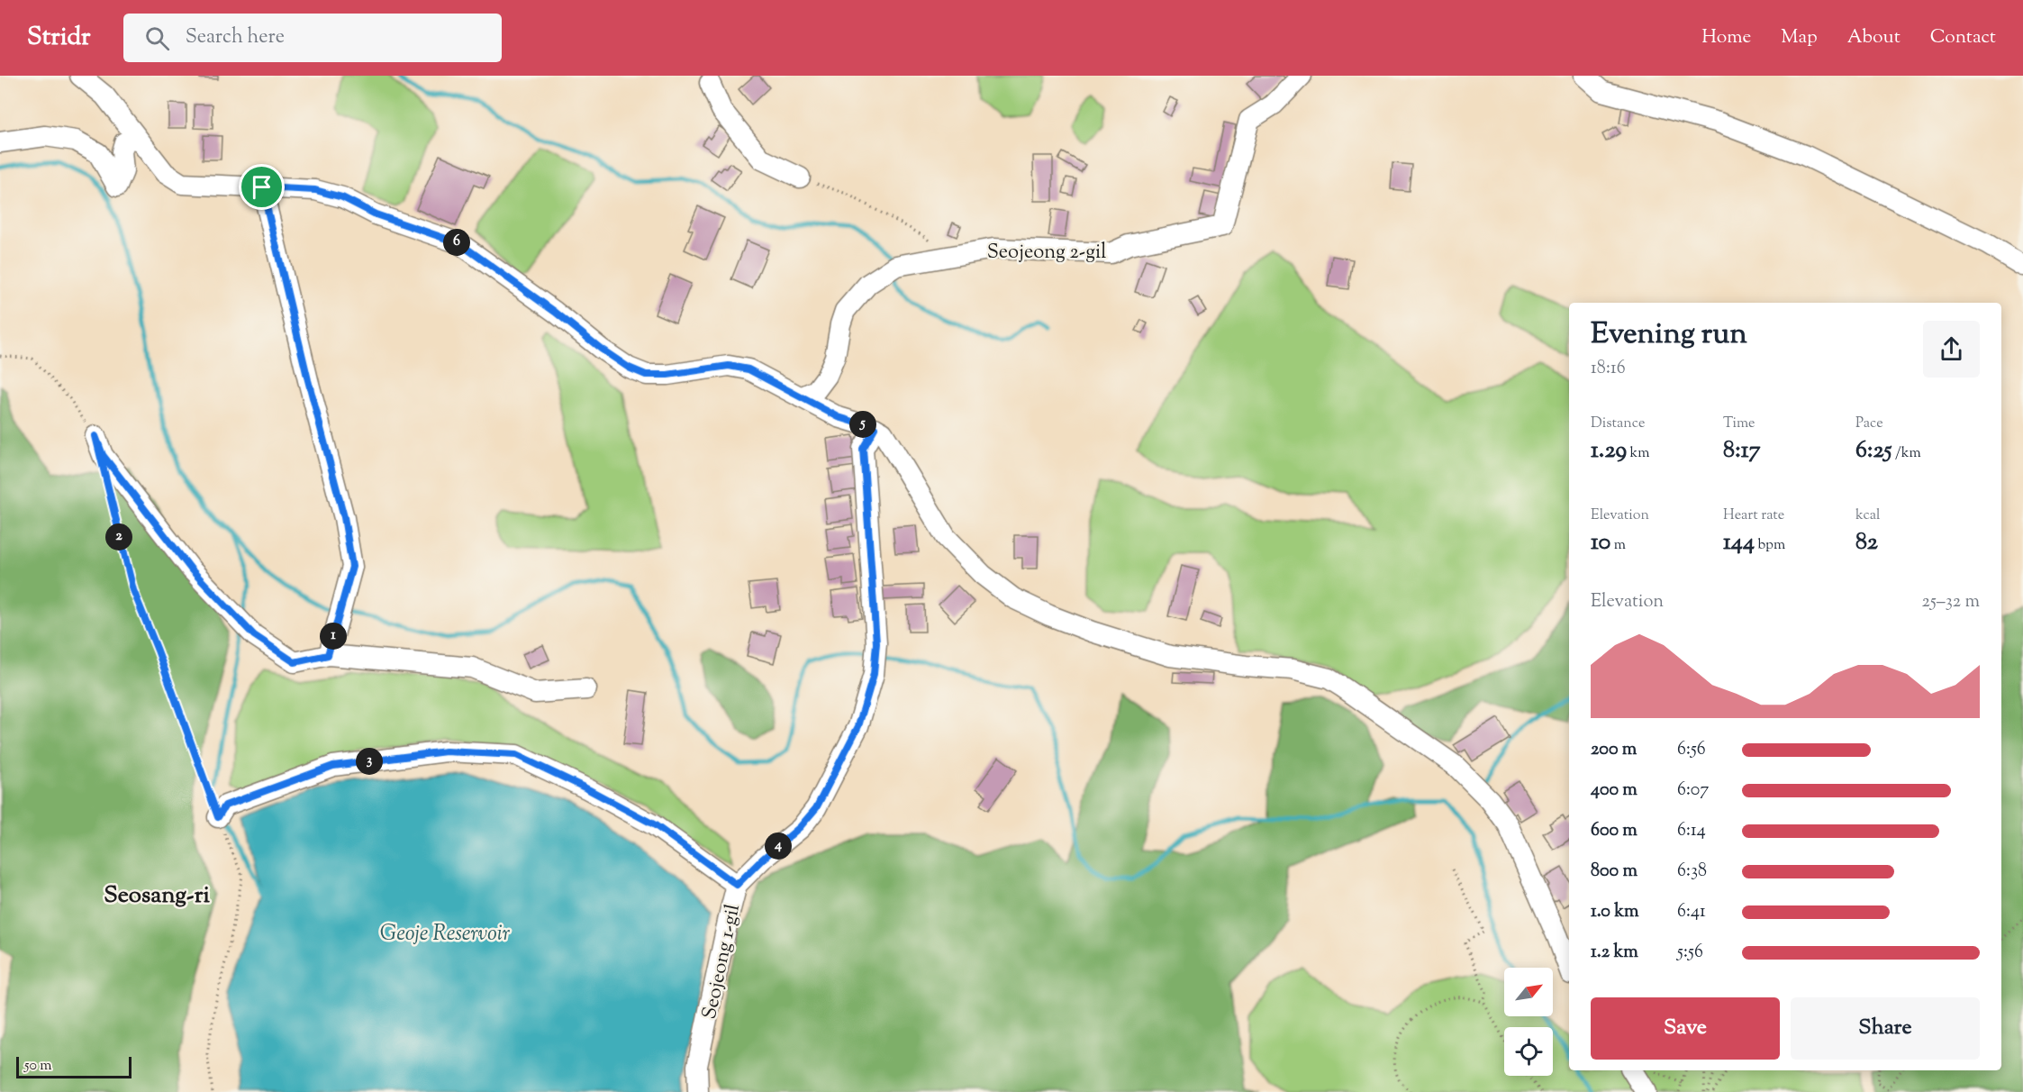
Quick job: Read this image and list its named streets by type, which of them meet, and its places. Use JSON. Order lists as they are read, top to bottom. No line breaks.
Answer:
{"streets":{"street":["Seojeong 2-gil","Seojeong 1-gil"]},"districts":["Seosang-ri"],"water":["Geoje Reservoir"],"scale_bar":"50 m","north":"top right","page":{"header":"Stridr","search":"Search here","nav":["Home","Map","About","Contact"],"pins":["6","5","2","1","3","4"],"heading":["Evening run","18:16"],"stats":[["Distance","1.29 km"],["Time","8:17"],["Pace","6:25 /km"],["Elevation","10 m"],["Heart rate","144 bpm"],["kcal","82"]],"chart":["Elevation","25–32 m"],"list":[{"name":"200 m","note":"6:56"},{"name":"400 m","note":"6:07"},{"name":"600 m","note":"6:14"},{"name":"800 m","note":"6:38"},{"name":"1.0 km","note":"6:41"},{"name":"1.2 km","note":"5:56"}],"buttons":["Save","Share"],"scale":"50 m"}}
